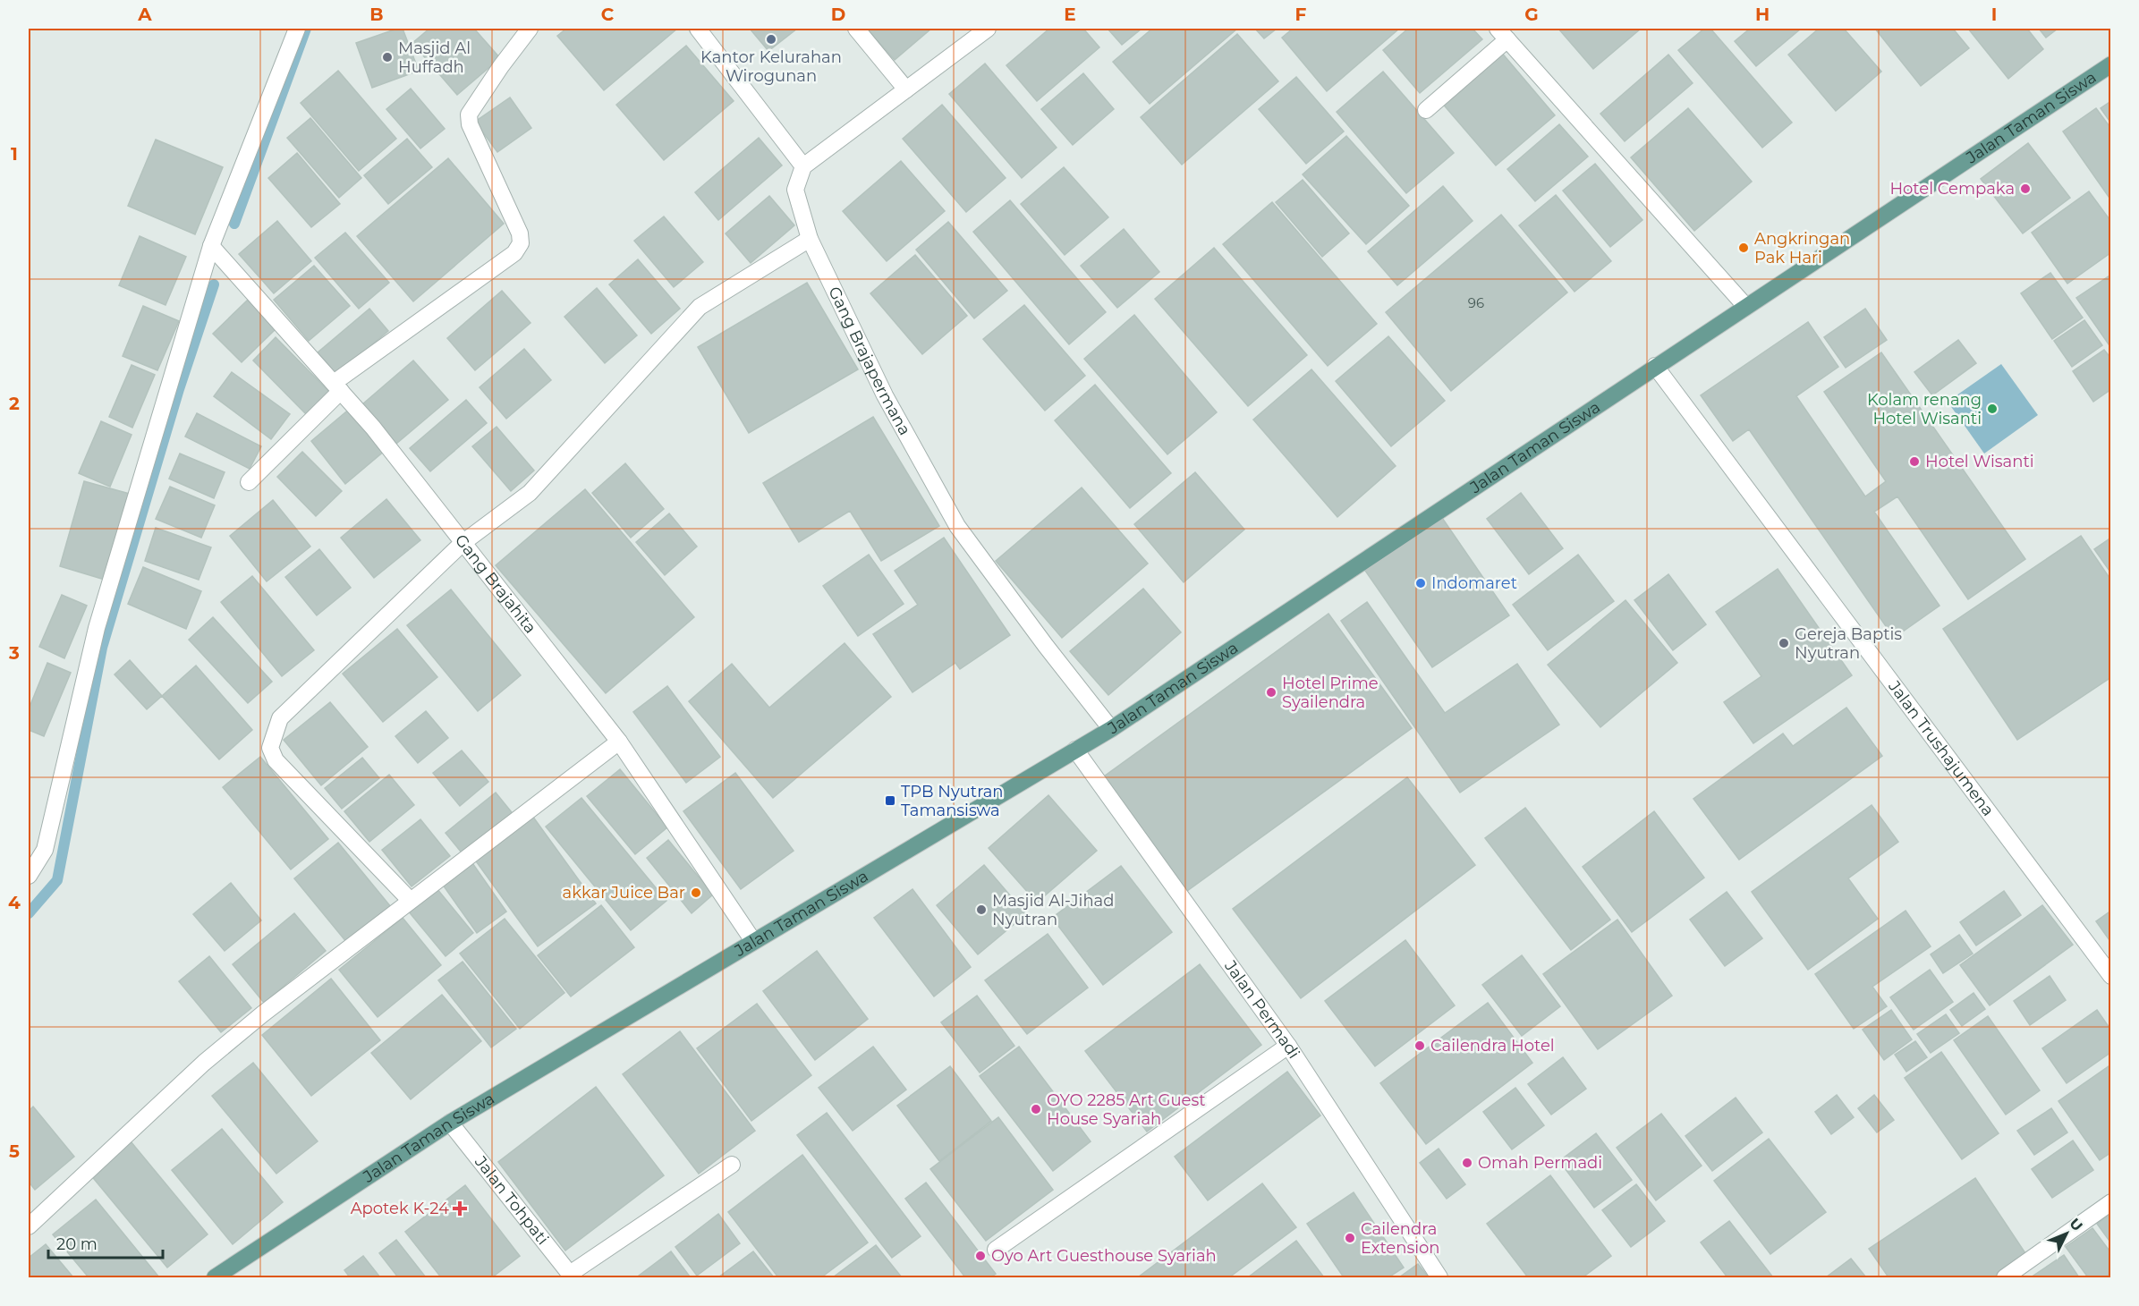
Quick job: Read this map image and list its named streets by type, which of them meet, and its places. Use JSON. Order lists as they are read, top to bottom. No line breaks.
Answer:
{"streets":{"main road":["Jalan Taman Siswa"],"street":["Gang Brajapermana","Gang Brajahita","Jalan Trushajumena","Jalan Permadi","Jalan Tohpati"]},"crossings":[["Jalan Taman Siswa","Gang Brajapermana"],["Jalan Taman Siswa","Gang Brajahita"],["Jalan Taman Siswa","Jalan Trushajumena"],["Jalan Taman Siswa","Jalan Permadi"],["Jalan Taman Siswa","Jalan Tohpati"]],"places":{"other":["Kantor Kelurahan Wirogunan","Masjid Al Huffadh","Hotel Cempaka","Angkringan Pak Hari","Kolam renang Hotel Wisanti","Hotel Wisanti","Indomaret","Gereja Baptis Nyutran","Hotel Prime Syailendra","akkar Juice Bar","Masjid Al-Jihad Nyutran","Cailendra Hotel","OYO 2285 Art Guest House Syariah","Omah Permadi","Cailendra Extension","Oyo Art Guesthouse Syariah"],"transit":["TPB Nyutran Tamansiswa"],"health":["Apotek K-24"]},"house_numbers":["96"],"scale_bar":"20 m","north":"top right","grid":{"columns":["A","B","C","D","E","F","G","H","I"],"rows":["1","2","3","4","5"]}}
